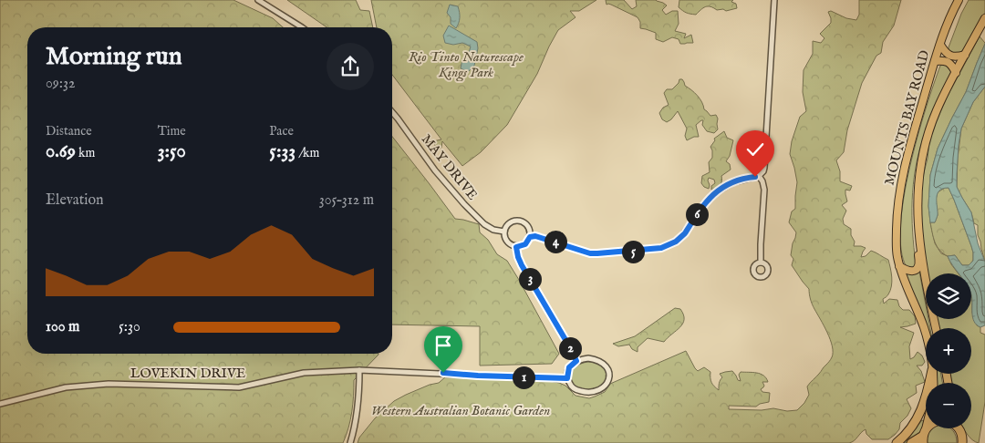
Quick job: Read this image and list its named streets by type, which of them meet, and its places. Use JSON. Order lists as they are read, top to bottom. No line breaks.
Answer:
{"streets":{"main road":["MOUNTS BAY ROAD"],"street":["MAY DRIVE","LOVEKIN DRIVE"]},"parks":["Rio Tinto Naturescape Kings Park","Western Australian Botanic Garden"],"page":{"heading":["Morning run","09:32"],"stats":[["Distance","0.69 km"],["Time","3:50"],["Pace","5:33 /km"]],"chart":["Elevation","305–312 m"],"pins":["6","4","5","3","2","1"],"map_buttons":["+","−"],"list":[{"name":"100 m","note":"5:30"}]}}
